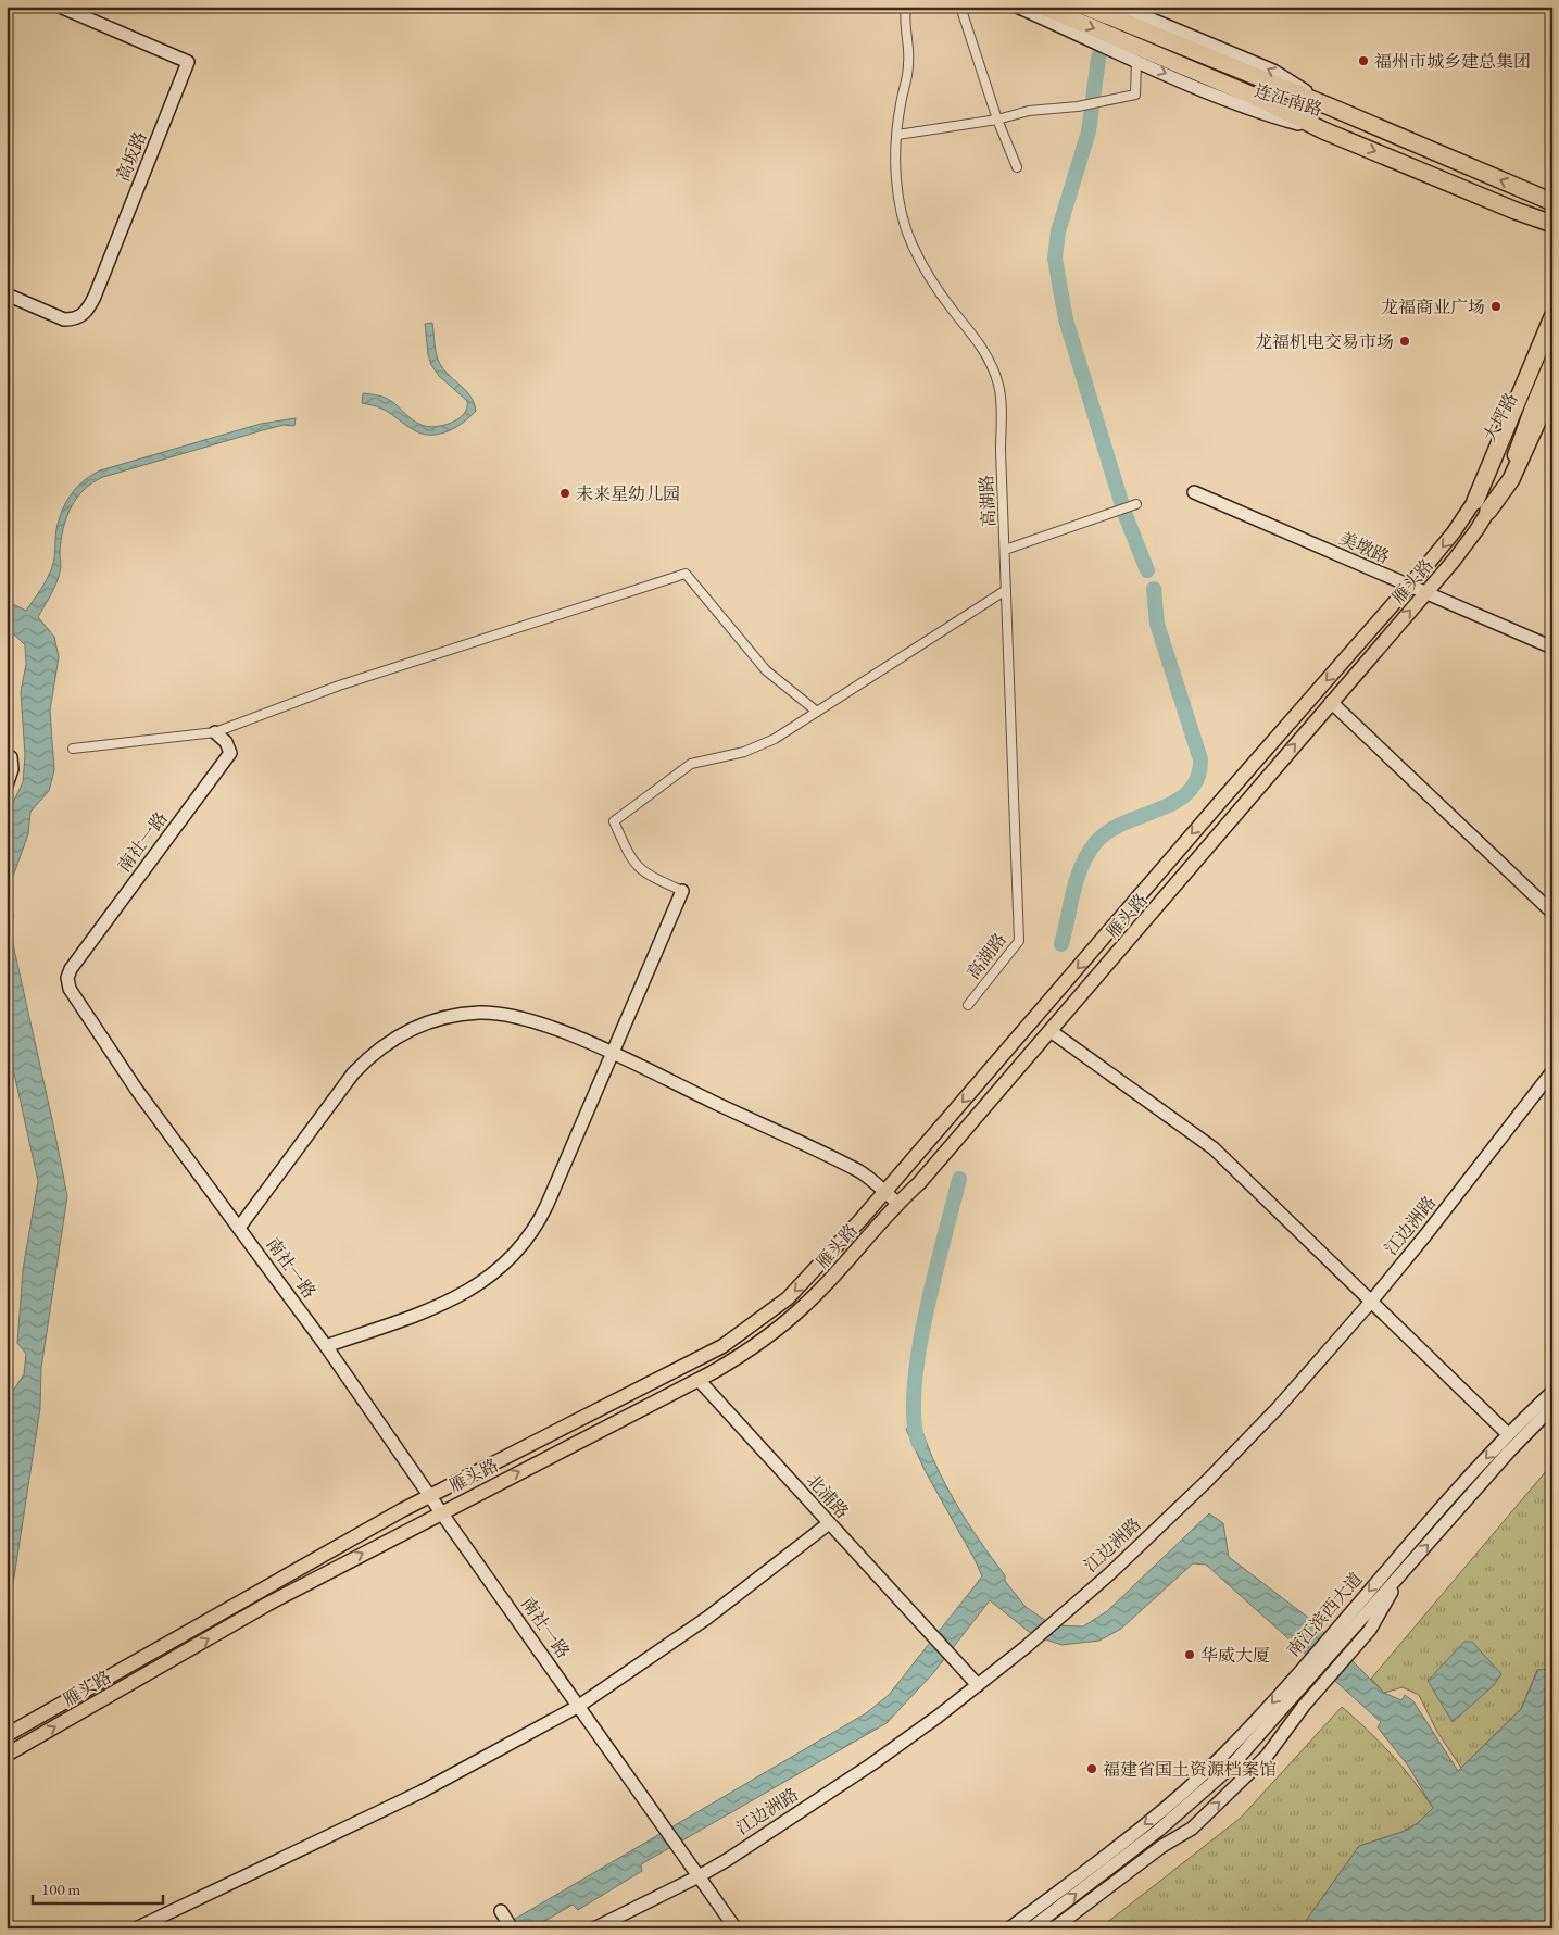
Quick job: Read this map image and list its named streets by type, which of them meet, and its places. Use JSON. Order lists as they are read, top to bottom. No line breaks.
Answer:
{"streets":{"highway":["连江南路"],"main road":["大坪路","雁头路"],"street":["高坂路","高湖路","美墩路","南社一路","江边洲路","北浦路","南江滨西大道"]},"crossings":[["大坪路","雁头路"],["美墩路","雁头路"],["雁头路","南社一路"],["雁头路","北浦路"],["南社一路","江边洲路"],["江边洲路","北浦路"]],"places":["福州市城乡建总集团","龙福商业广场","龙福机电交易市场","未来星幼儿园","华威大厦","福建省国土资源档案馆"],"scale_bar":"100 m"}
